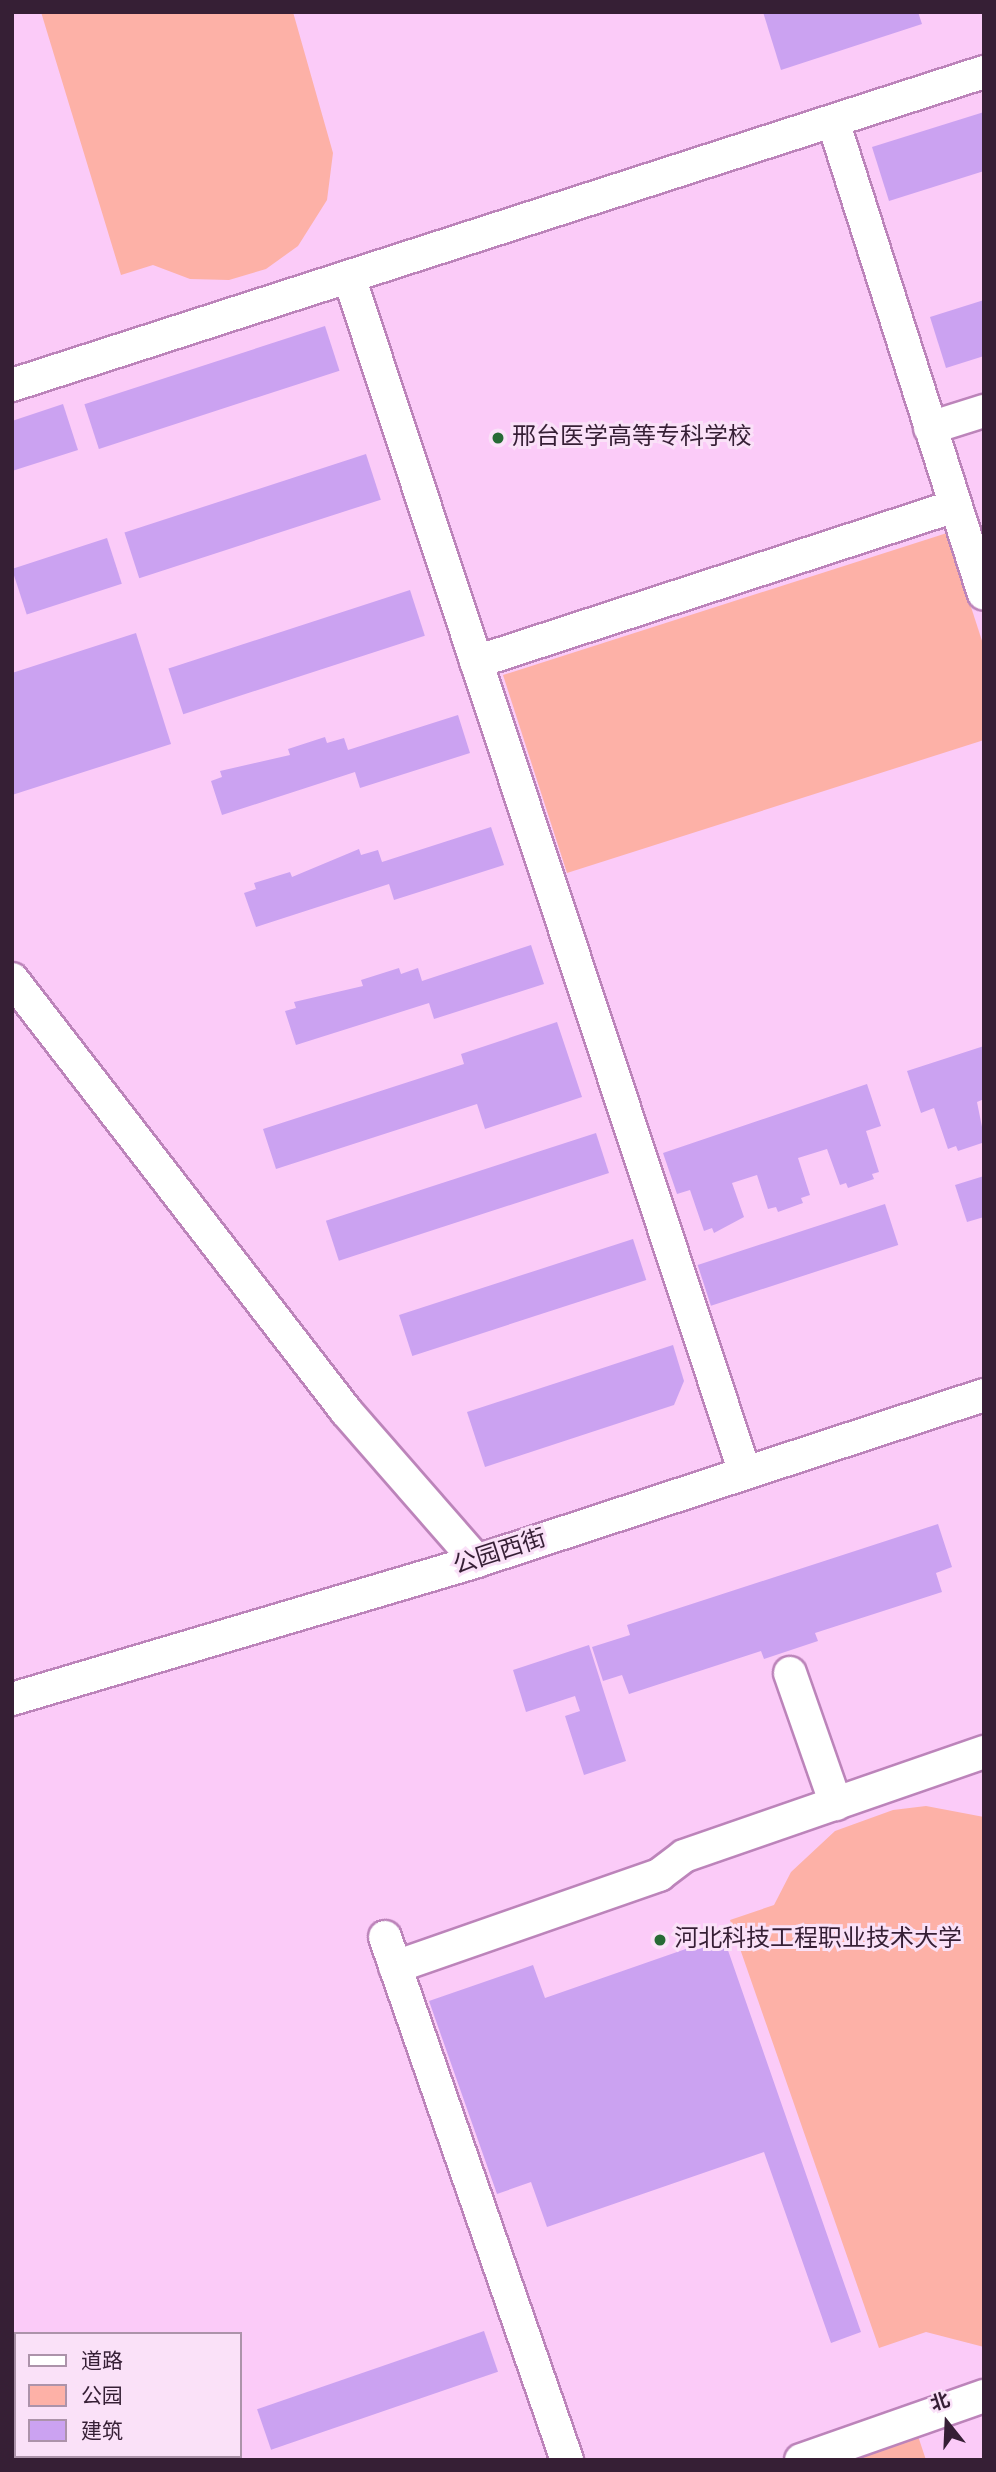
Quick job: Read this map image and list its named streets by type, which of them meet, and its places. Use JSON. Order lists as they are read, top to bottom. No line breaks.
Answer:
{"streets":{"street":["公园西街"]},"places":["邢台医学高等专科学校","河北科技工程职业技术大学"],"legend":["道路","公园","建筑"],"north":"top"}
